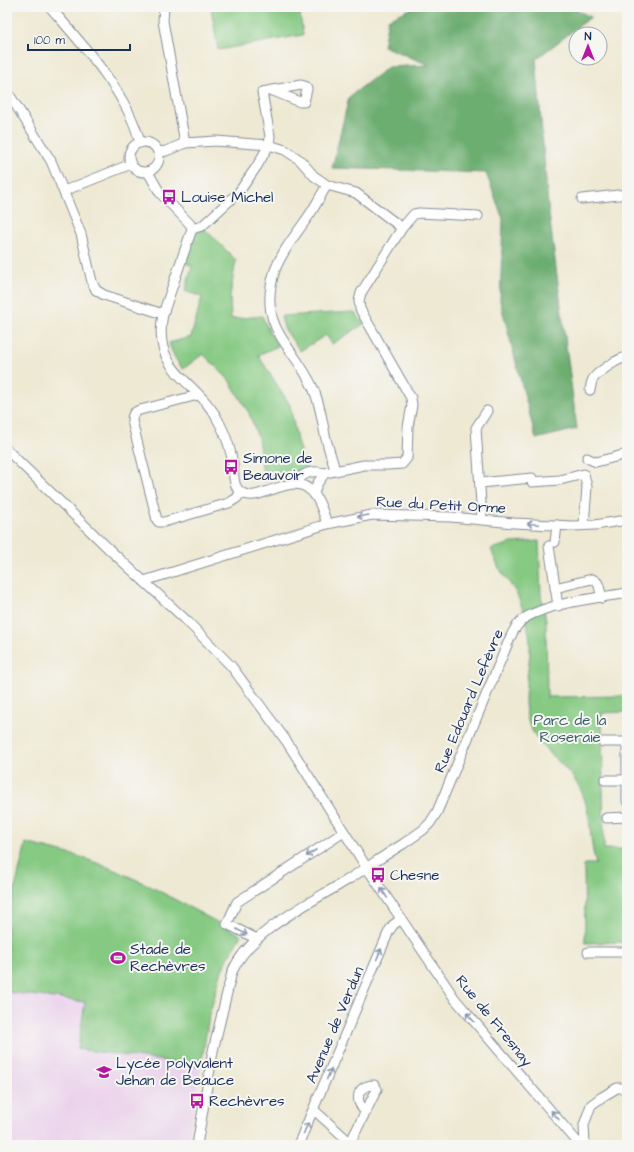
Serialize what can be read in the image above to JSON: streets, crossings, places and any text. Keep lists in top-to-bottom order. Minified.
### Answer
{"streets":{"street":["Rue du Petit Orme","Rue Edouard Lefèvre","Rue de Fresnay","Avenue de Verdun"]},"crossings":[["Rue du Petit Orme","Rue de Fresnay"],["Rue Edouard Lefèvre","Rue de Fresnay"],["Rue de Fresnay","Avenue de Verdun"]],"one_way":["Rue du Petit Orme","Rue de Fresnay","Avenue de Verdun"],"parks":["Parc de la Roseraie"],"places":{"bus stop":["Louise Michel","Simone de Beauvoir","Chesne","Rechèvres"],"sports":["Stade de Rechèvres"],"school or university":["Lycée polyvalent Jehan de Beauce"]},"scale_bar":"100 m","north":"top"}
